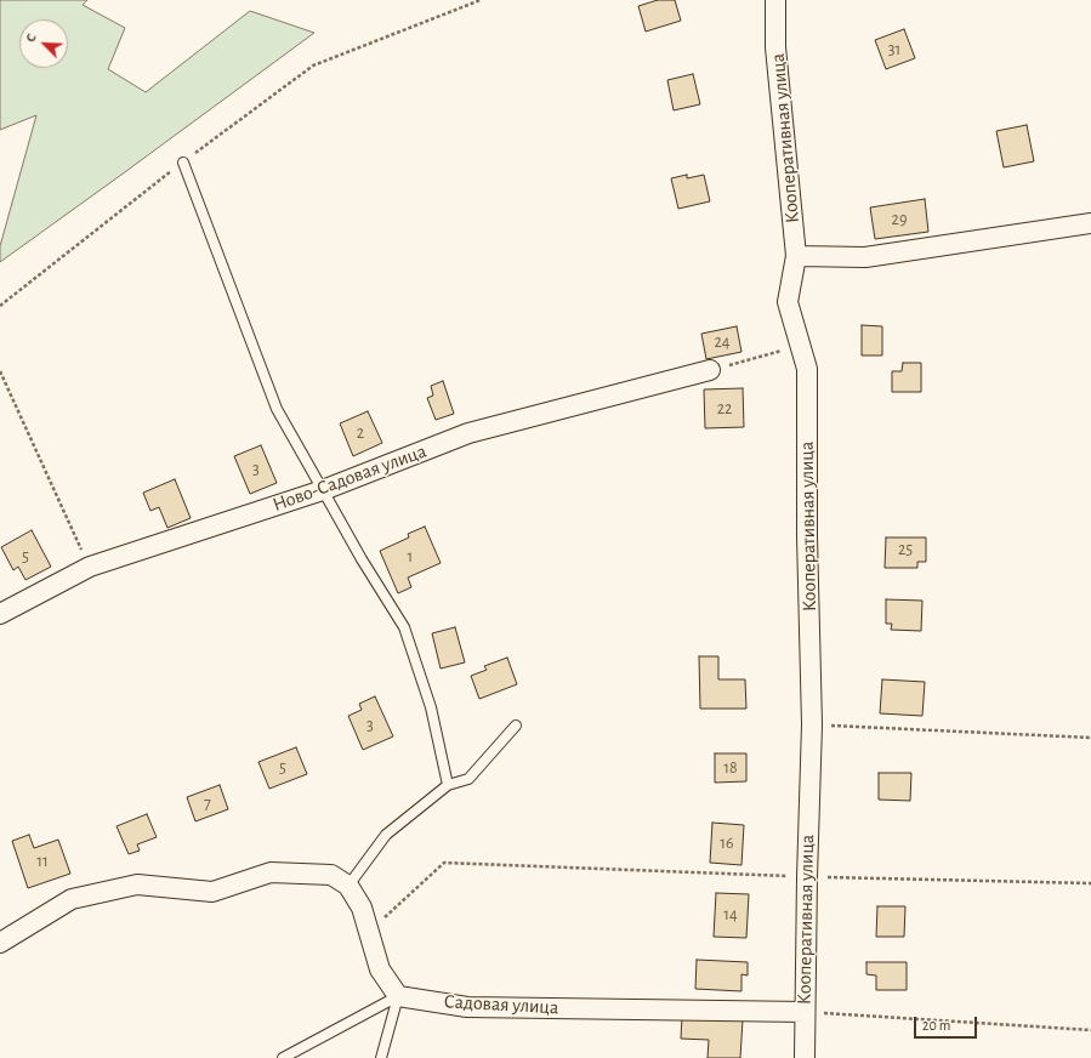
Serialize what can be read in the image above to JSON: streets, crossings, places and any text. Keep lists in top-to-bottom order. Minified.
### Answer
{"streets":{"street":["Кооперативная улица","Ново-Садовая улица","Садовая улица"]},"crossings":[["Кооперативная улица","Садовая улица"]],"house_numbers":["31","29","24","22","2","3","25","5","1","3","5","18","7","16","11","14"],"scale_bar":"20 m","north":"top left"}
